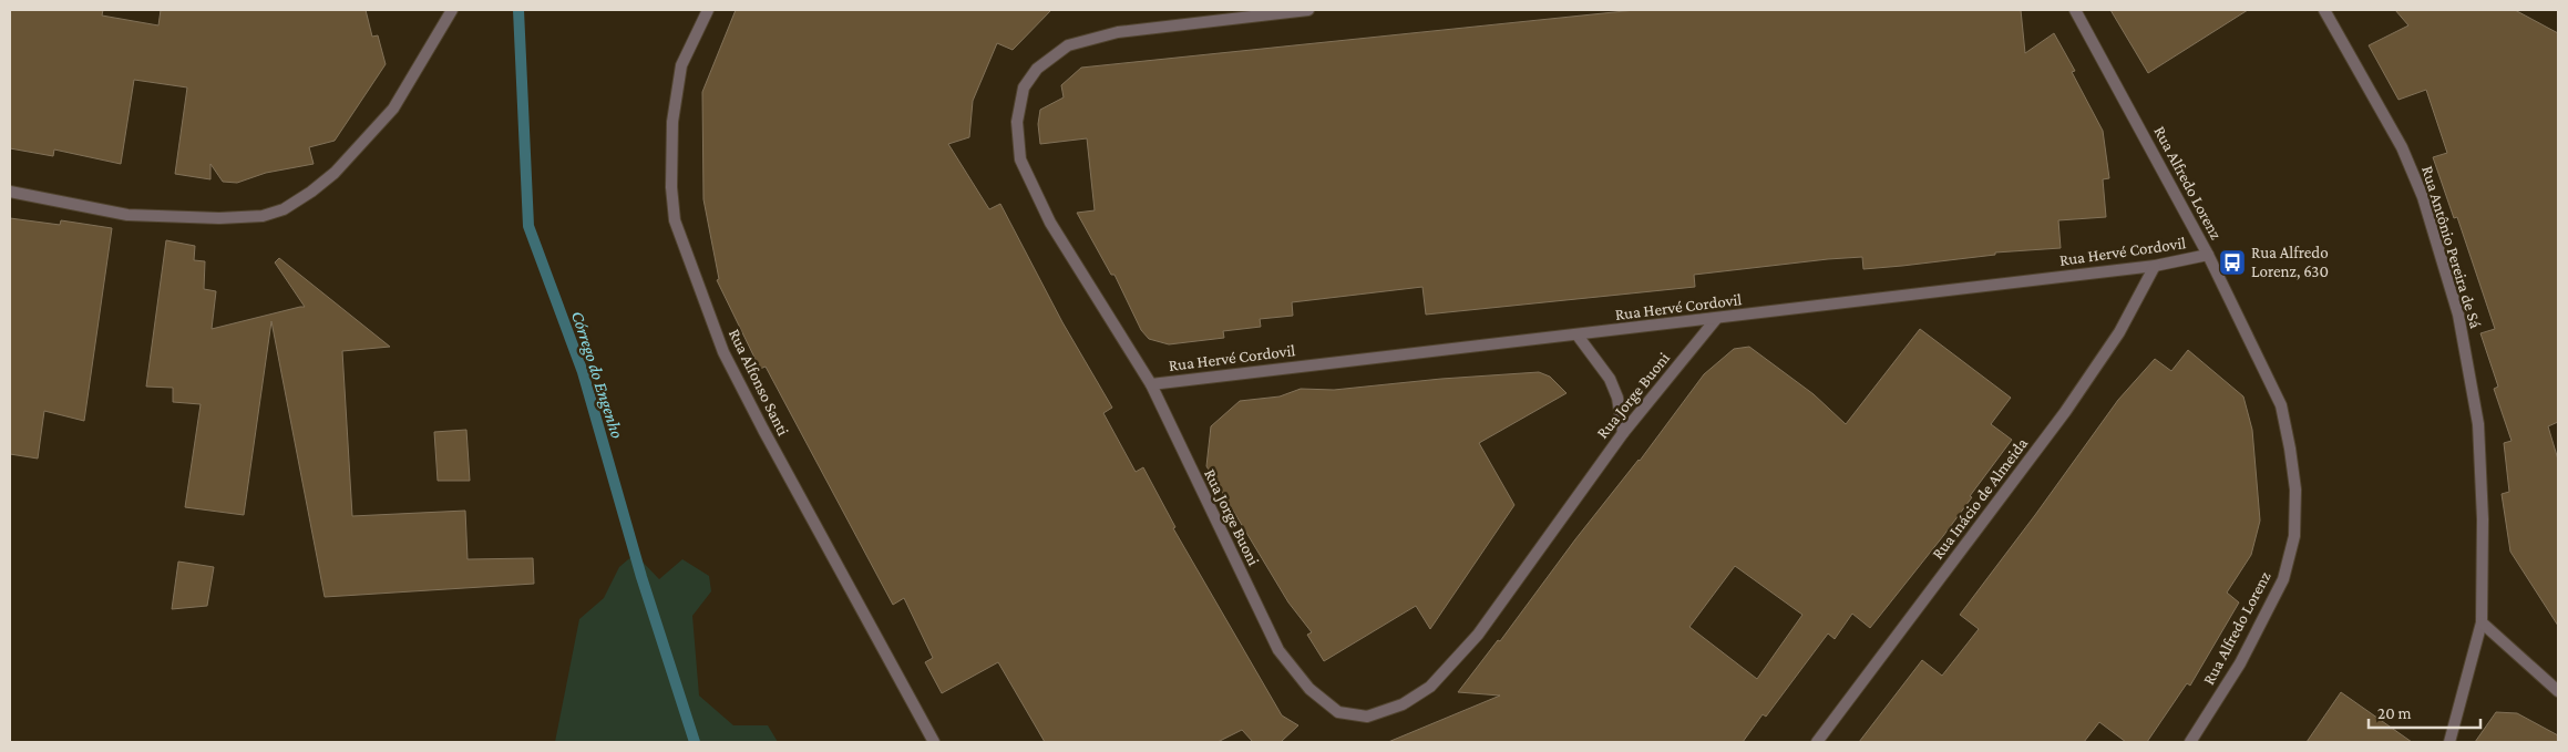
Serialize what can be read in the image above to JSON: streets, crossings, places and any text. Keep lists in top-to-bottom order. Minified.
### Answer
{"streets":{"street":["Rua Alfredo Lorenz","Rua Antônio Pereira de Sá","Rua Hervé Cordovil","Rua Alfonso Santi","Rua Jorge Buoni","Rua Inácio de Almeida"]},"crossings":[["Rua Alfredo Lorenz","Rua Hervé Cordovil"],["Rua Hervé Cordovil","Rua Jorge Buoni"],["Rua Hervé Cordovil","Rua Inácio de Almeida"]],"water":["Córrego do Engenho"],"places":{"bus stop":["Rua Alfredo Lorenz, 630"]},"scale_bar":"20 m"}
